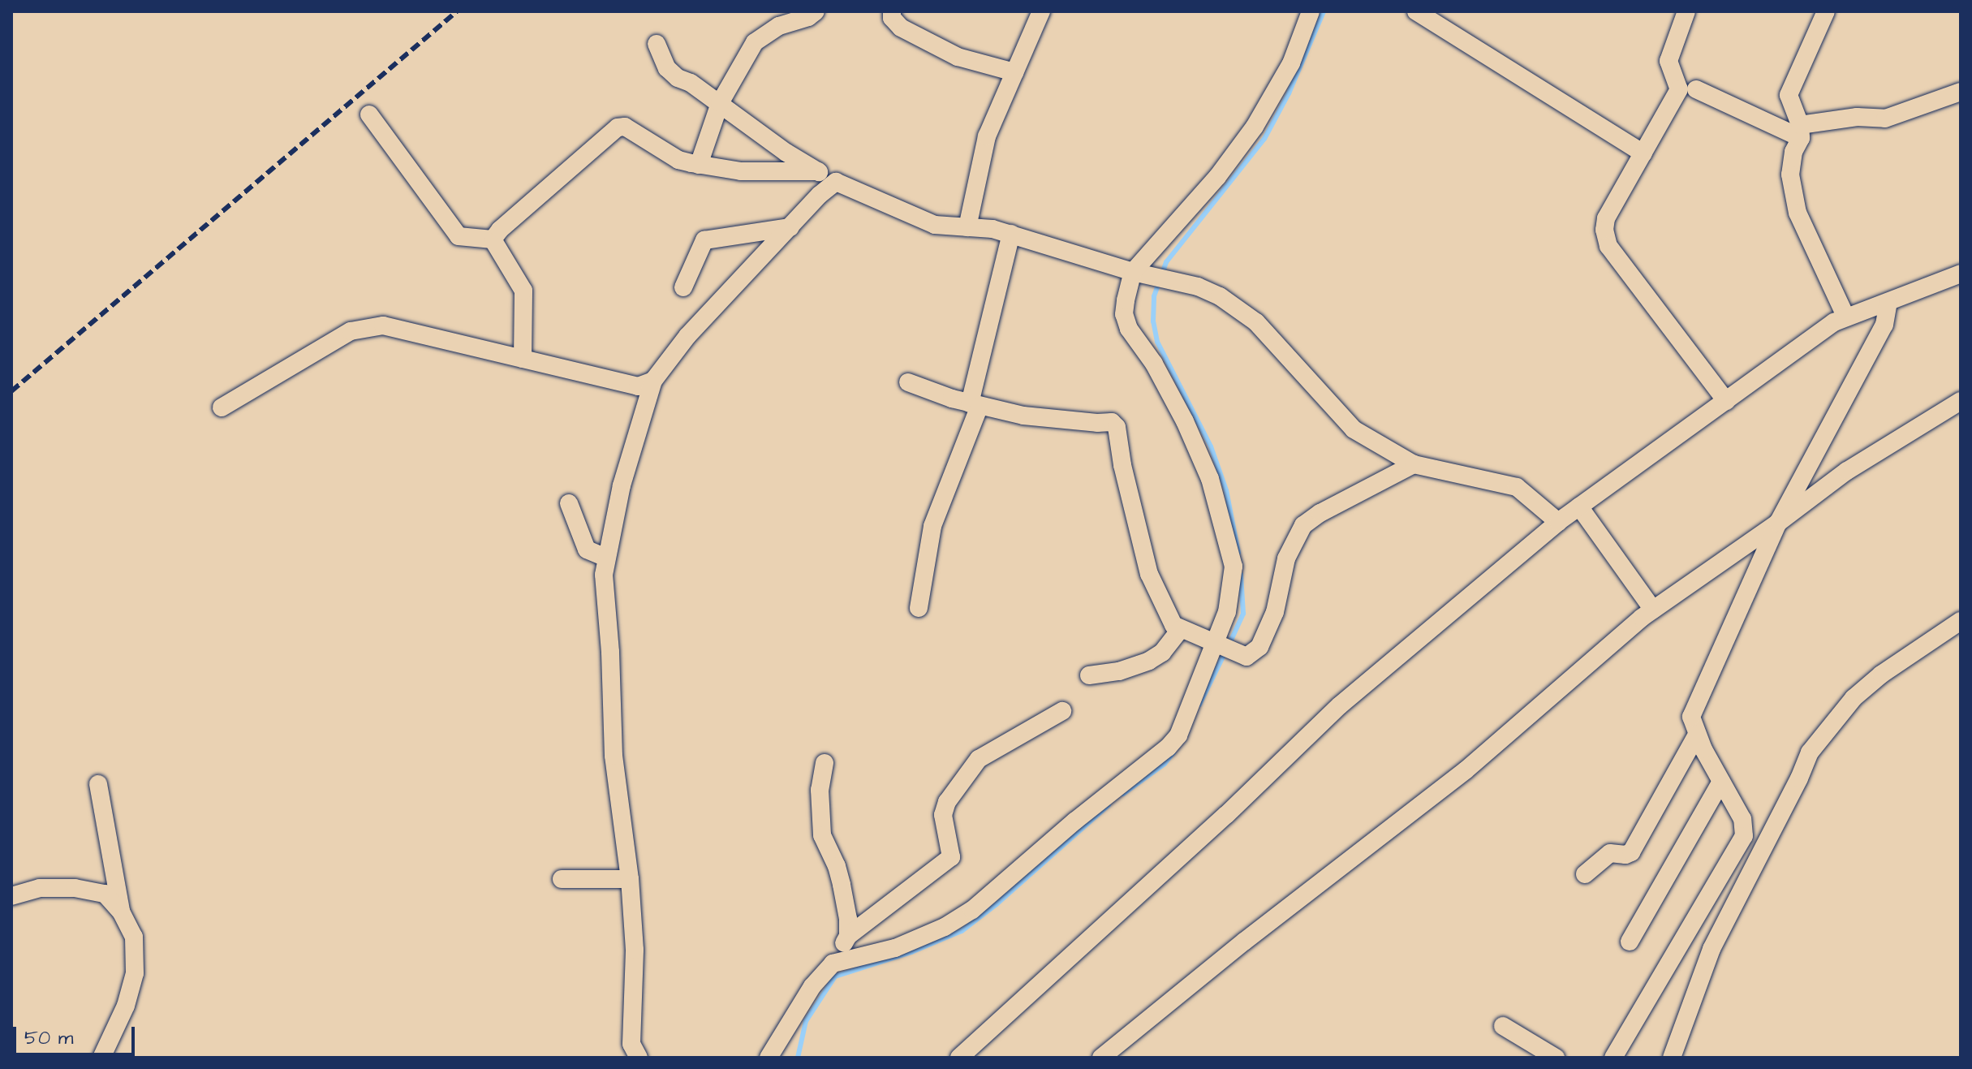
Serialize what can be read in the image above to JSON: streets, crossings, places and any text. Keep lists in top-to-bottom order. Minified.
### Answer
{"scale_bar":"50 m"}
